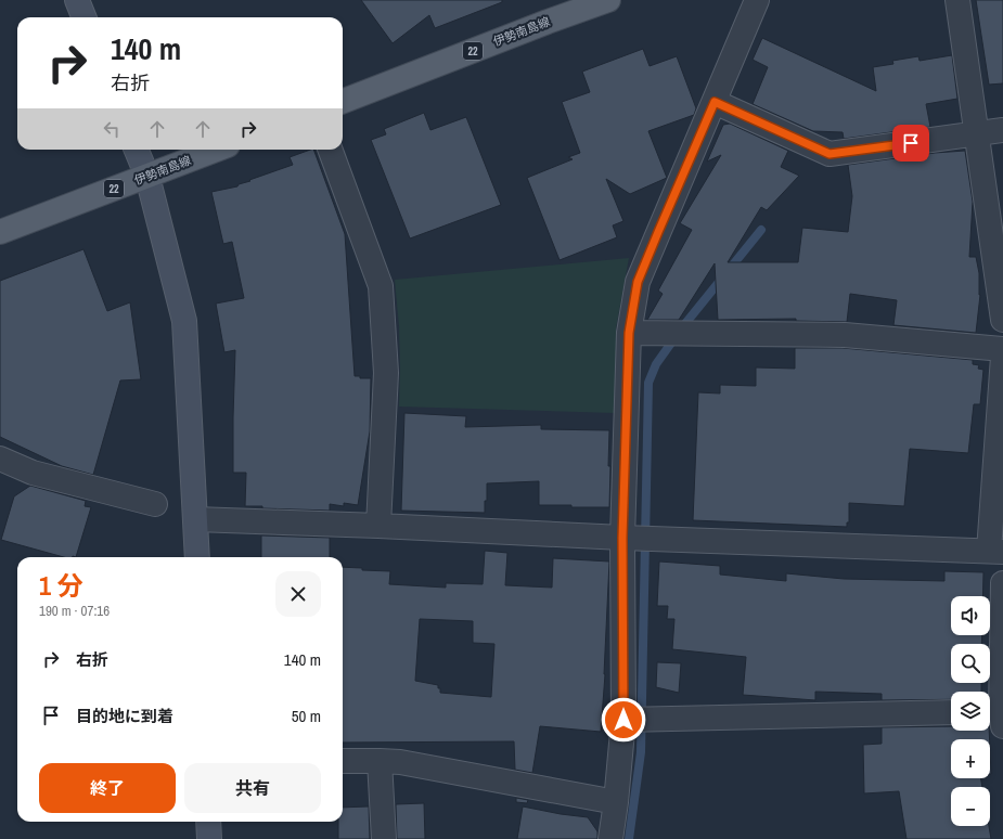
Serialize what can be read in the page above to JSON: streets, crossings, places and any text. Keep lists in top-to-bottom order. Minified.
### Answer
{"streets":{"main road":["伊勢南島線","22"]},"page":{"turn":["140 m","右折"],"heading":["1 分","190 m · 07:16"],"map_buttons":["+","−"],"list":[{"name":"右折","value":"140 m"},{"name":"目的地に到着","value":"50 m"}],"buttons":["終了","共有"]}}
